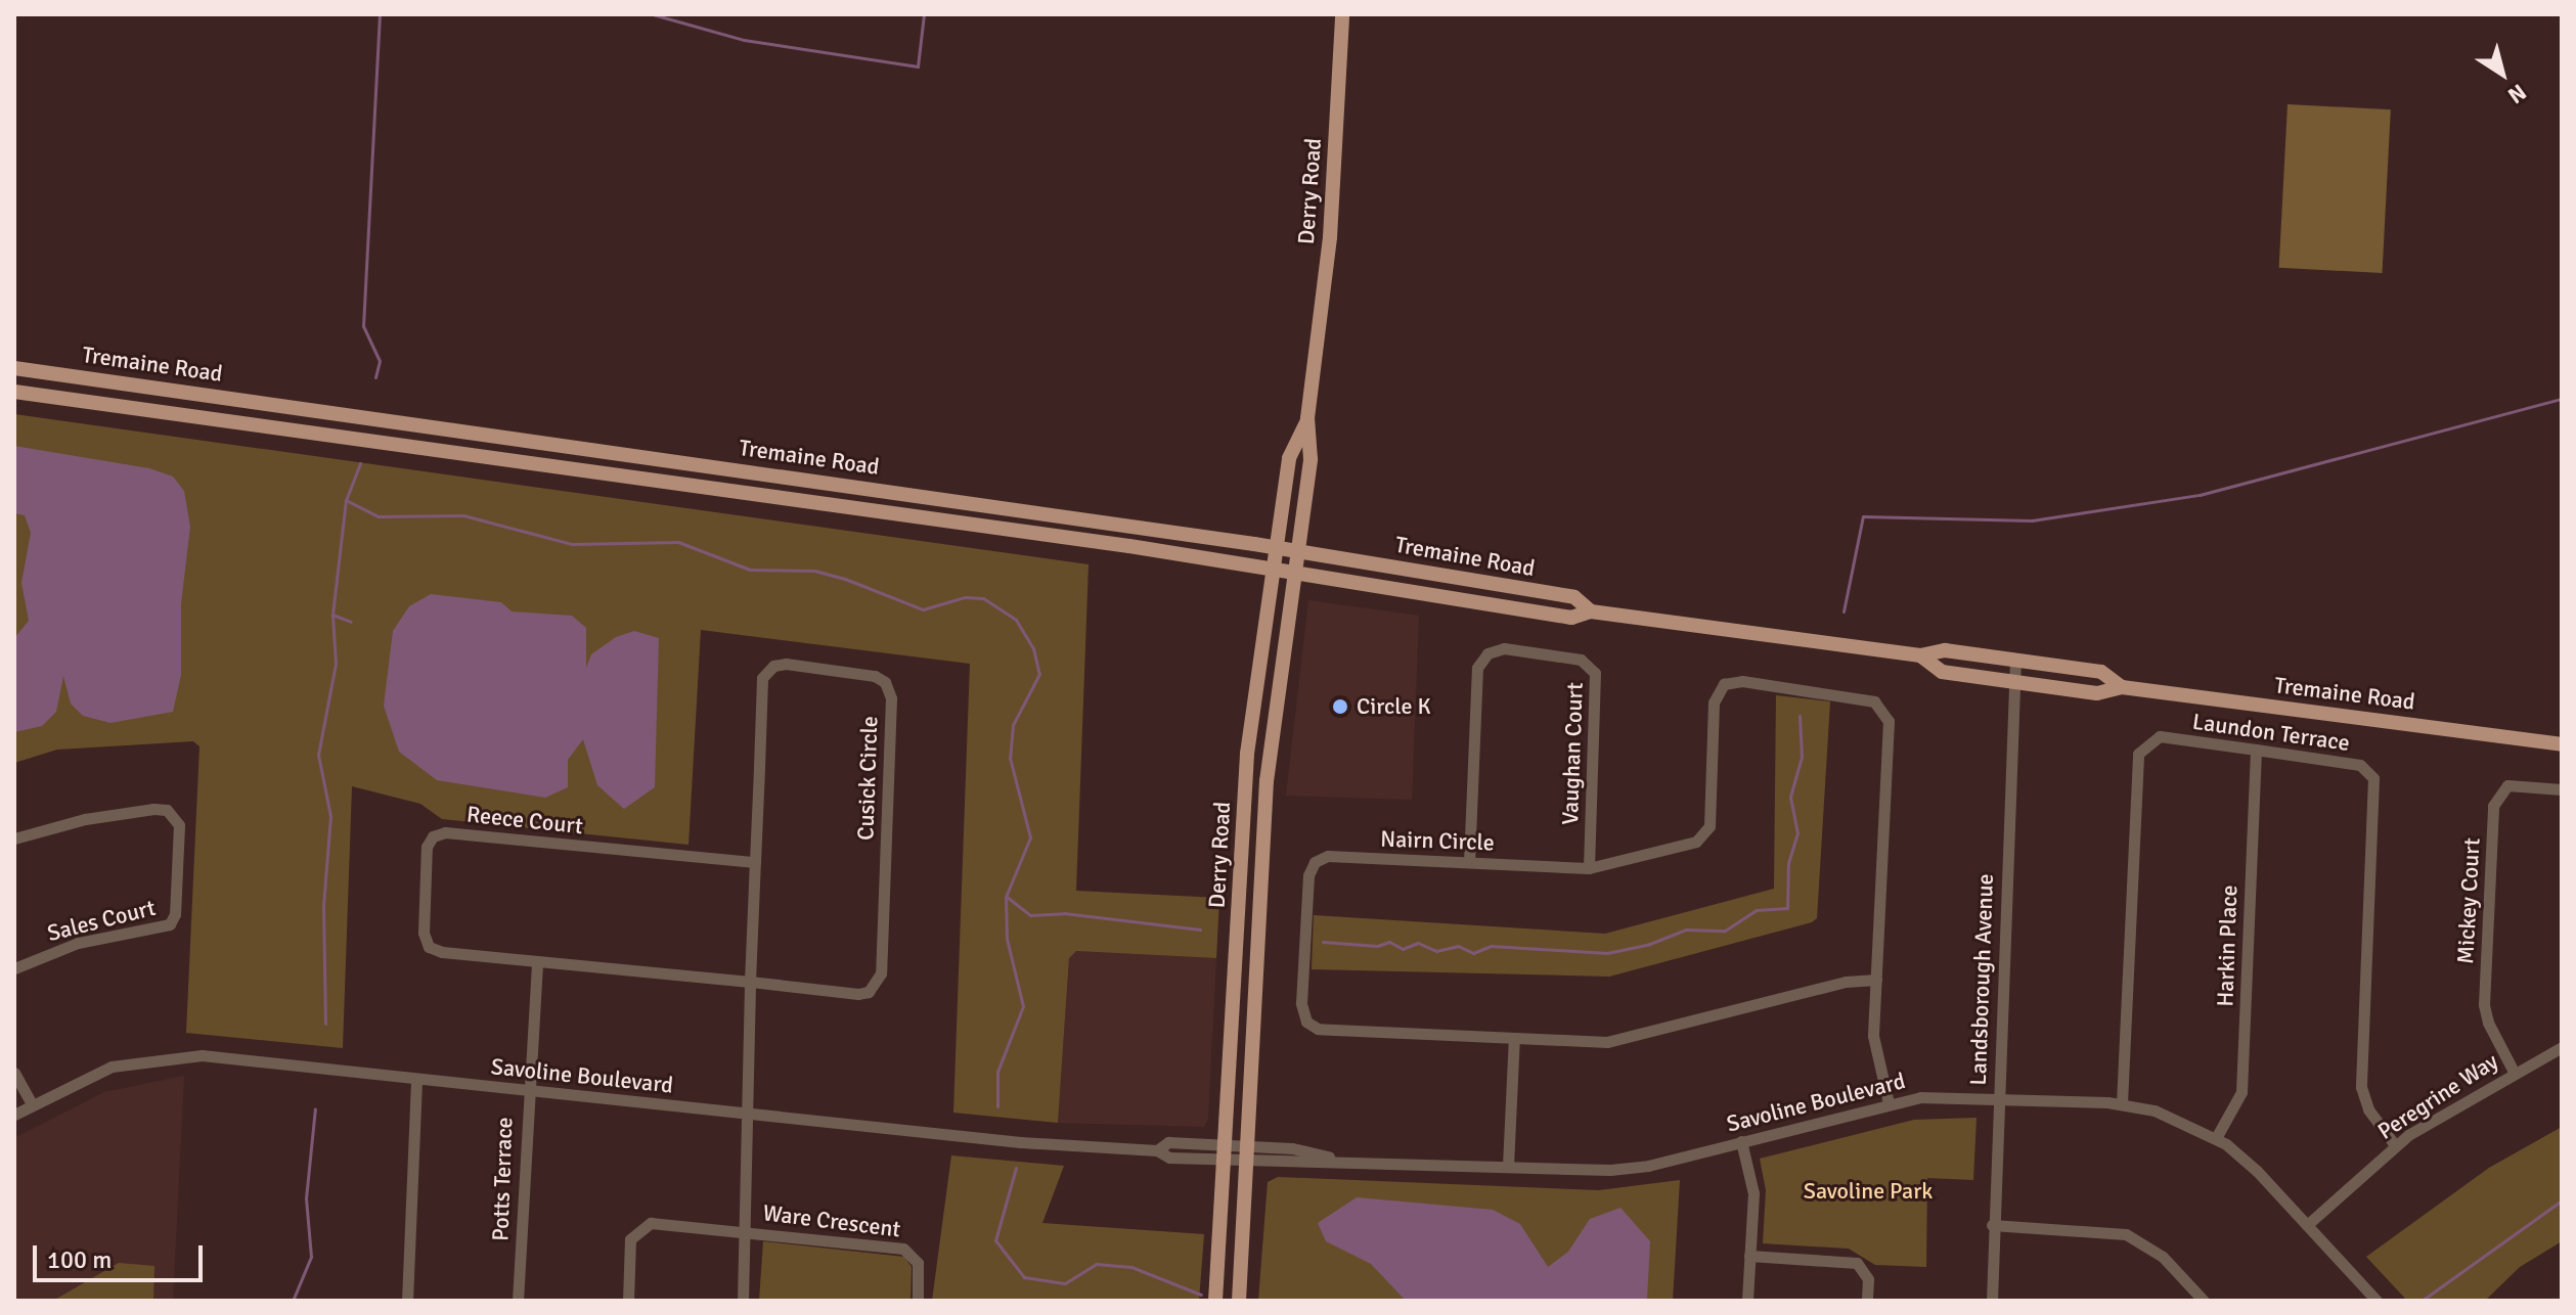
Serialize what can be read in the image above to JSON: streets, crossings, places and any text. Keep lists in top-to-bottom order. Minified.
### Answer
{"streets":{"main road":["Derry Road","Tremaine Road"],"street":["Laundon Terrace","Vaughan Court","Cusick Circle","Reece Court","Nairn Circle","Mickey Court","Sales Court","Harkin Place","Landsborough Avenue","Savoline Boulevard","Peregrine Way","Potts Terrace","Ware Crescent"]},"crossings":[["Derry Road","Tremaine Road"],["Derry Road","Savoline Boulevard"],["Tremaine Road","Landsborough Avenue"],["Laundon Terrace","Harkin Place"],["Laundon Terrace","Savoline Boulevard"],["Laundon Terrace","Peregrine Way"],["Vaughan Court","Nairn Circle"],["Cusick Circle","Reece Court"],["Cusick Circle","Savoline Boulevard"],["Cusick Circle","Ware Crescent"],["Reece Court","Potts Terrace"],["Nairn Circle","Savoline Boulevard"],["Mickey Court","Peregrine Way"],["Harkin Place","Savoline Boulevard"],["Landsborough Avenue","Savoline Boulevard"],["Savoline Boulevard","Peregrine Way"],["Savoline Boulevard","Potts Terrace"]],"parks":["Savoline Park"],"places":["Circle K"],"scale_bar":"100 m","north":"bottom right"}
